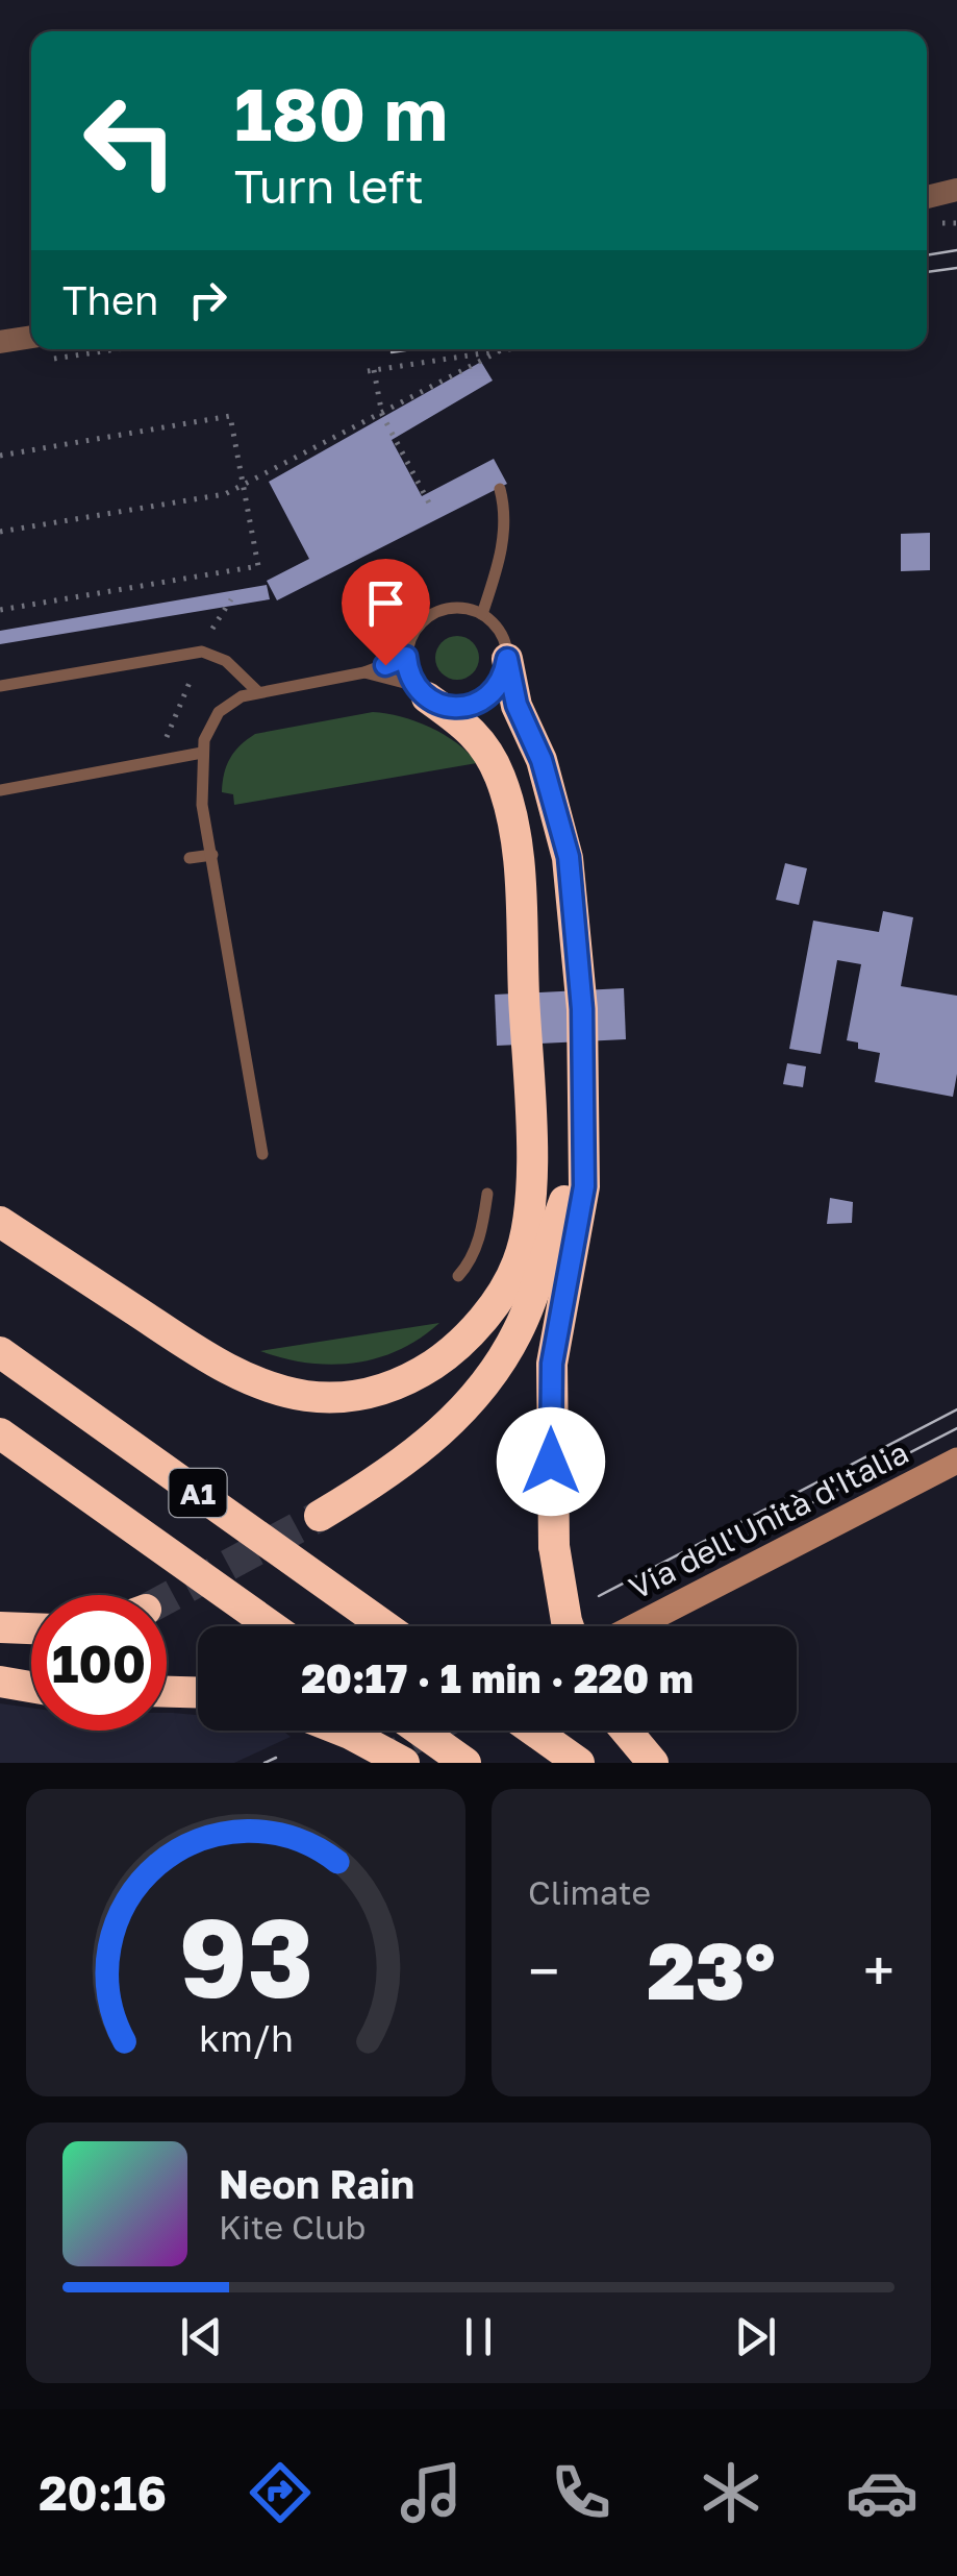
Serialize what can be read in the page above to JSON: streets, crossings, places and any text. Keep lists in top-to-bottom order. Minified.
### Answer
{"streets":{"highway":["A1"],"street":["Via dell'Unità d'Italia"]},"page":{"turn":["180 m","Turn left"],"then":"Then","limit":"100","trip":"20:17 · 1 min · 220 m","tile":"Climate","heat":["−","23°","+"],"song":["Neon Rain","Kite Club"],"tabs":"20:16","gauge":["93","km/h"]}}
